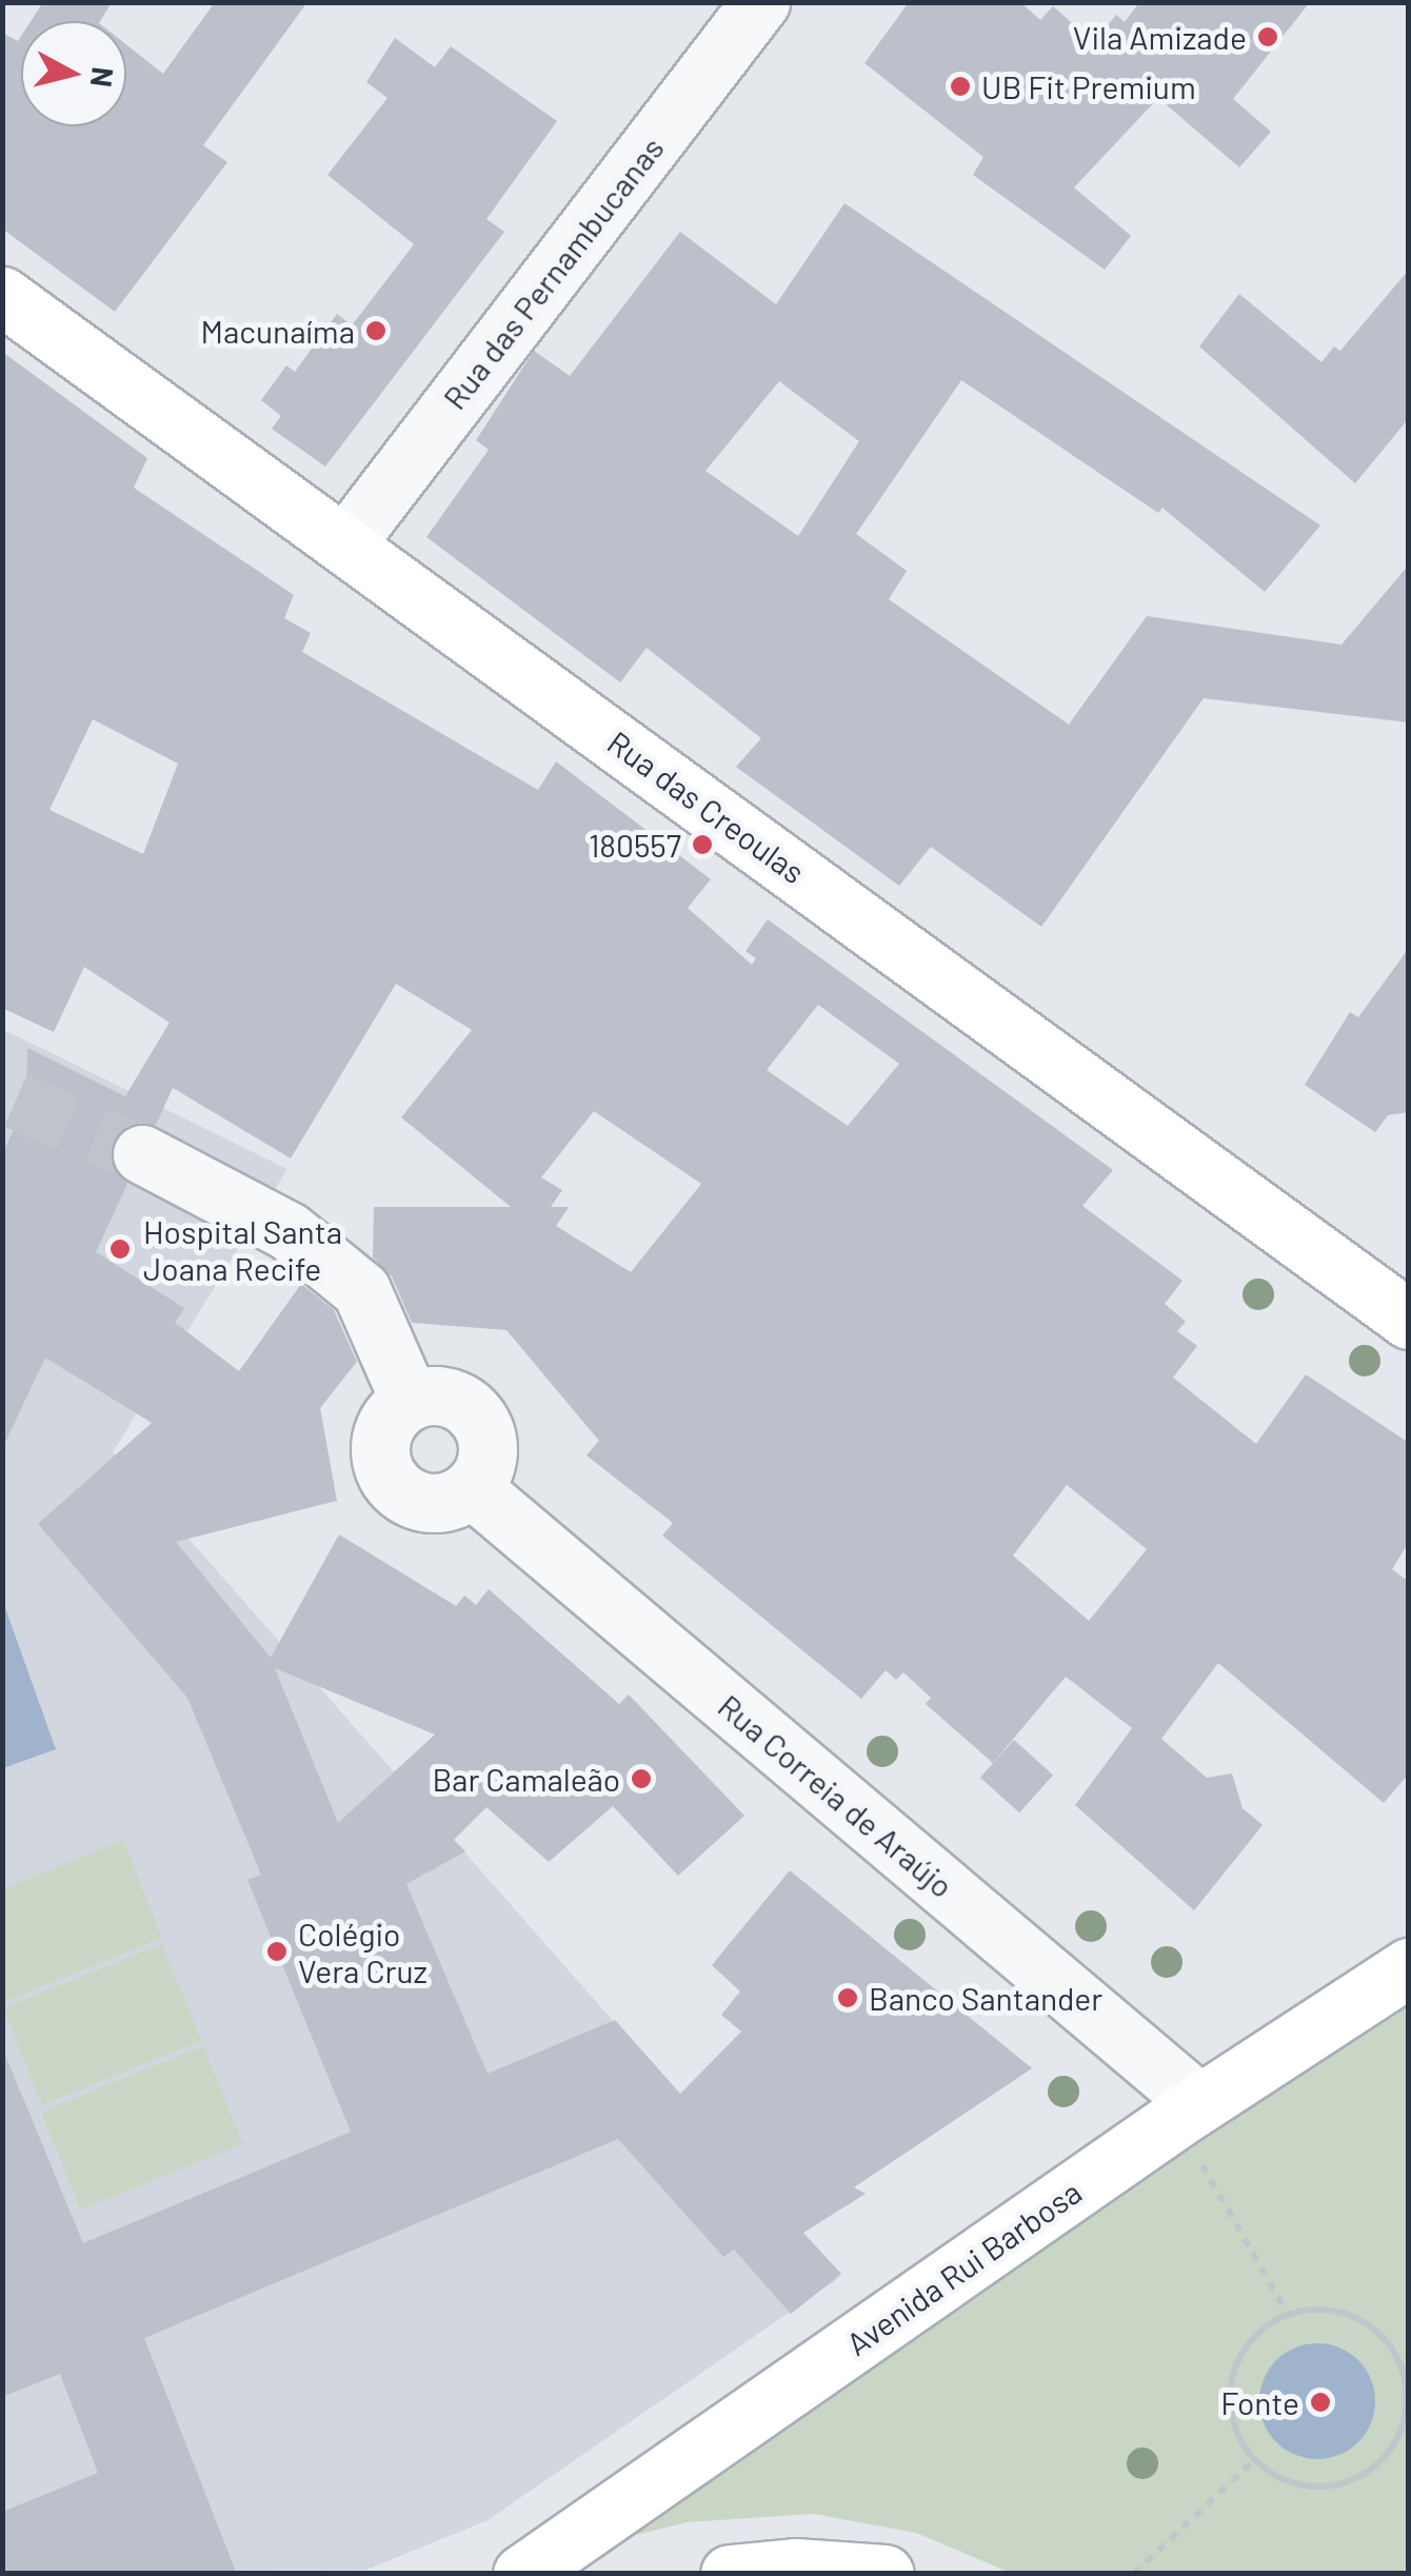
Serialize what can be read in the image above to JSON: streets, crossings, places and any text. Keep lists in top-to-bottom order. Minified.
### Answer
{"streets":{"main road":["Rua das Creoulas","Avenida Rui Barbosa"],"street":["Rua das Pernambucanas","Rua Correia de Araújo"]},"crossings":[["Rua das Pernambucanas","Rua das Creoulas"],["Rua Correia de Araújo","Avenida Rui Barbosa"]],"places":["Vila Amizade","UB Fit Premium","Macunaíma","180557","Hospital Santa Joana Recife","Bar Camaleão","Colégio Vera Cruz","Banco Santander","Fonte"],"north":"right"}
